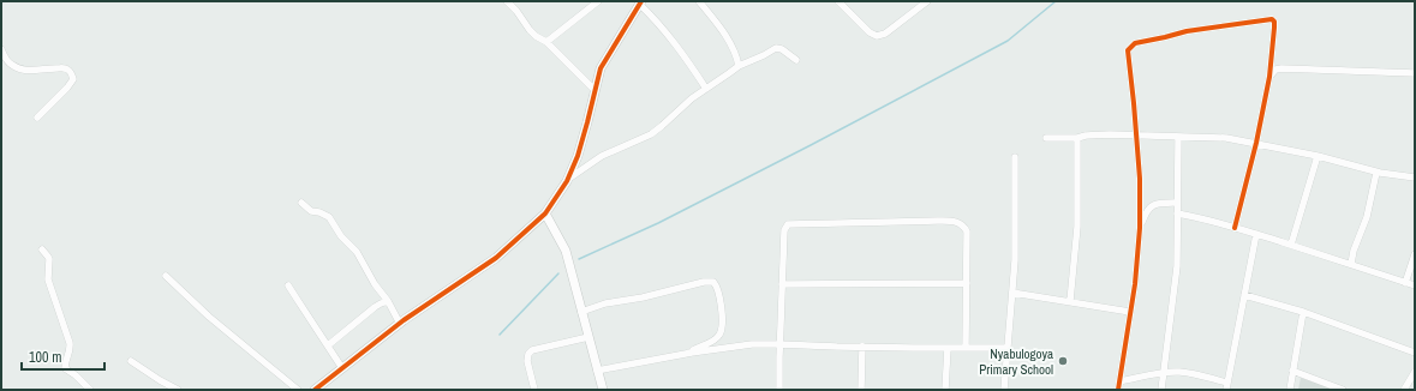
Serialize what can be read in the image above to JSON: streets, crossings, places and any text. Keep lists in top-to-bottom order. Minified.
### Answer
{"places":["Nyabulogoya Primary School"],"scale_bar":"100 m"}
